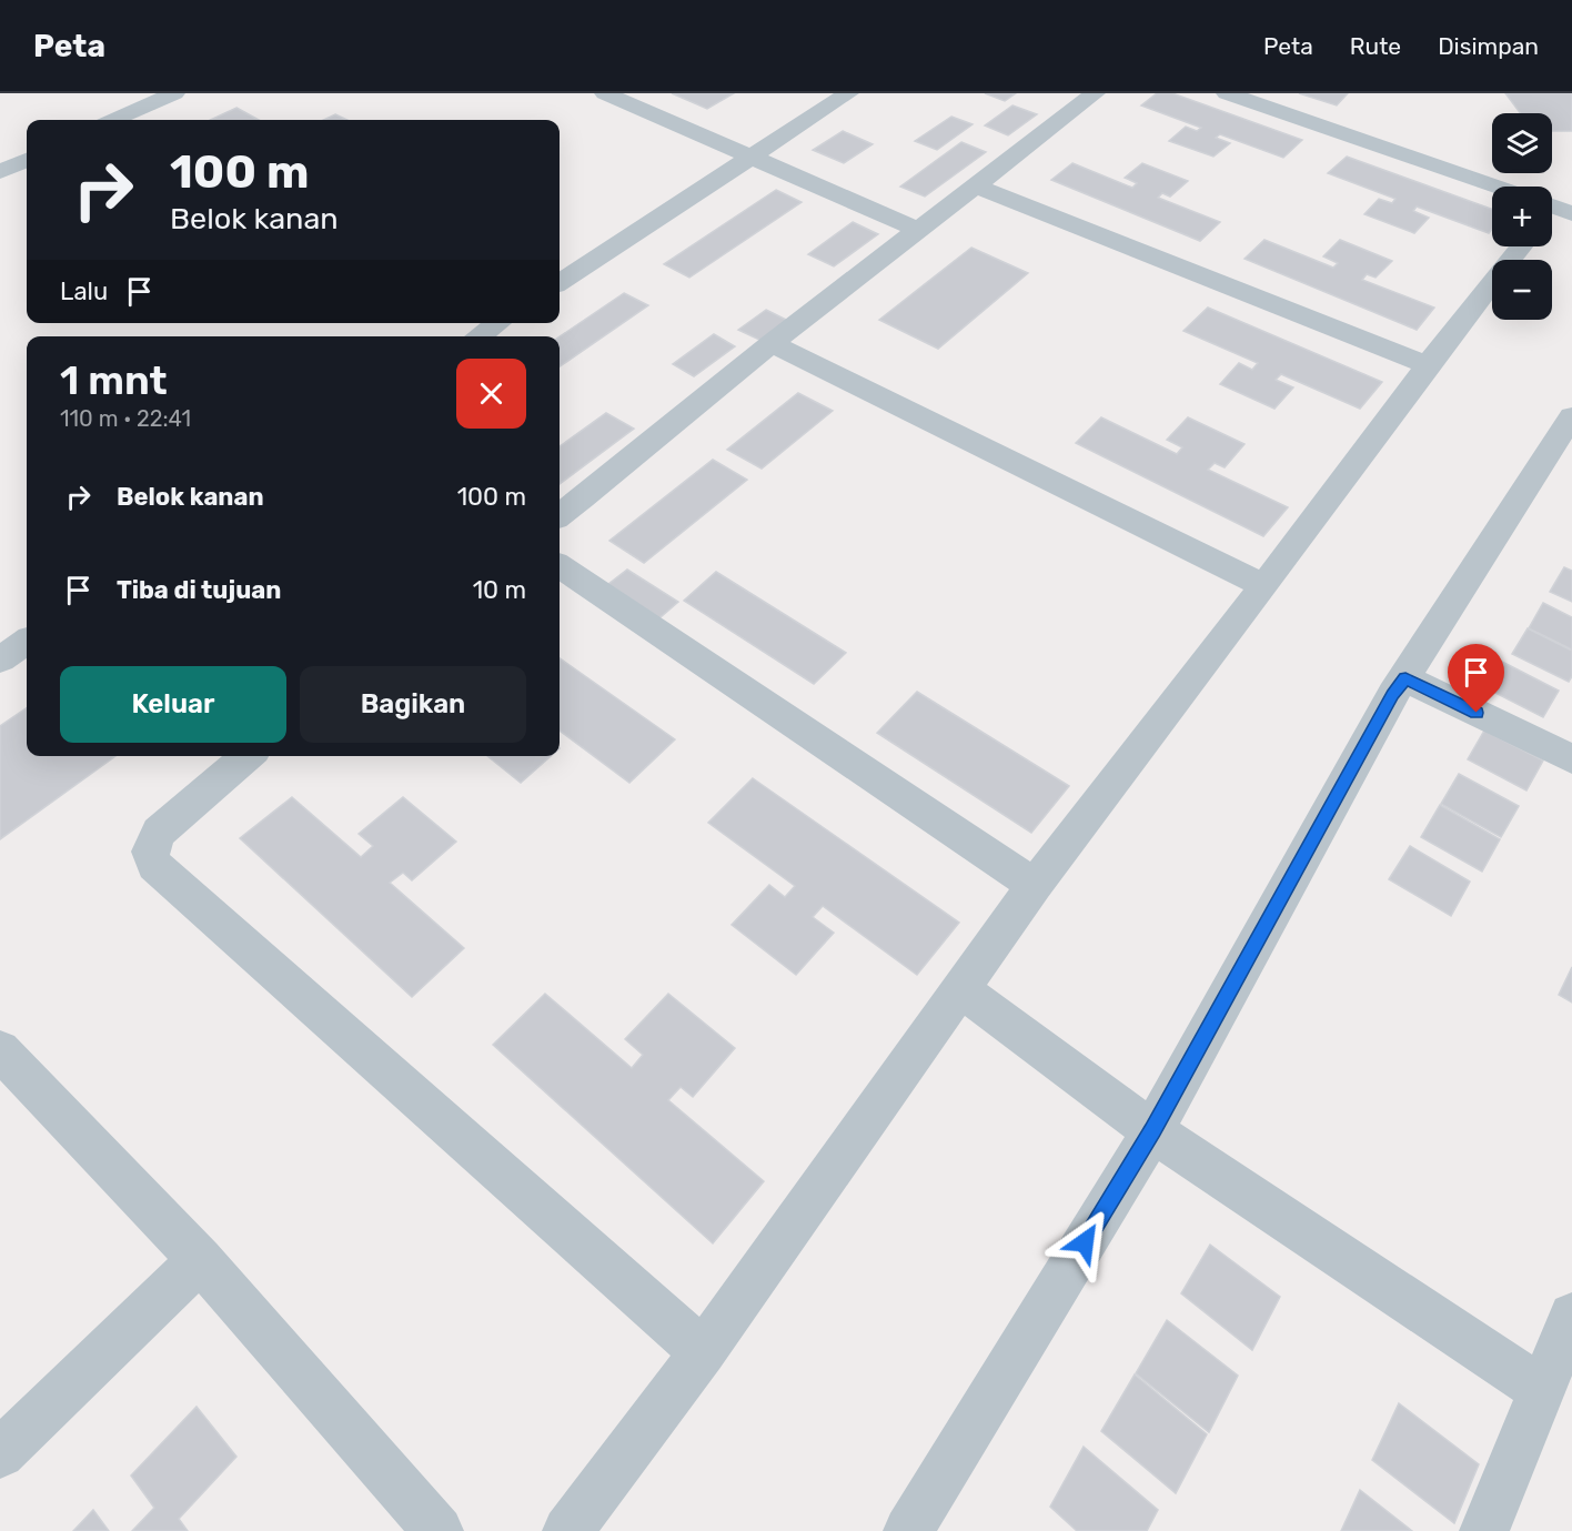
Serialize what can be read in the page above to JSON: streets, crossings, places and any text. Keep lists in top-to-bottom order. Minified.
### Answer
{"page":{"header":"Peta","nav":["Peta","Rute","Disimpan"],"map_buttons":["+","−"],"turn":["100 m","Belok kanan"],"then":"Lalu","heading":["1 mnt","110 m · 22:41"],"list":[{"name":"Belok kanan","value":"100 m"},{"name":"Tiba di tujuan","value":"10 m"}],"buttons":["Keluar","Bagikan"]}}
